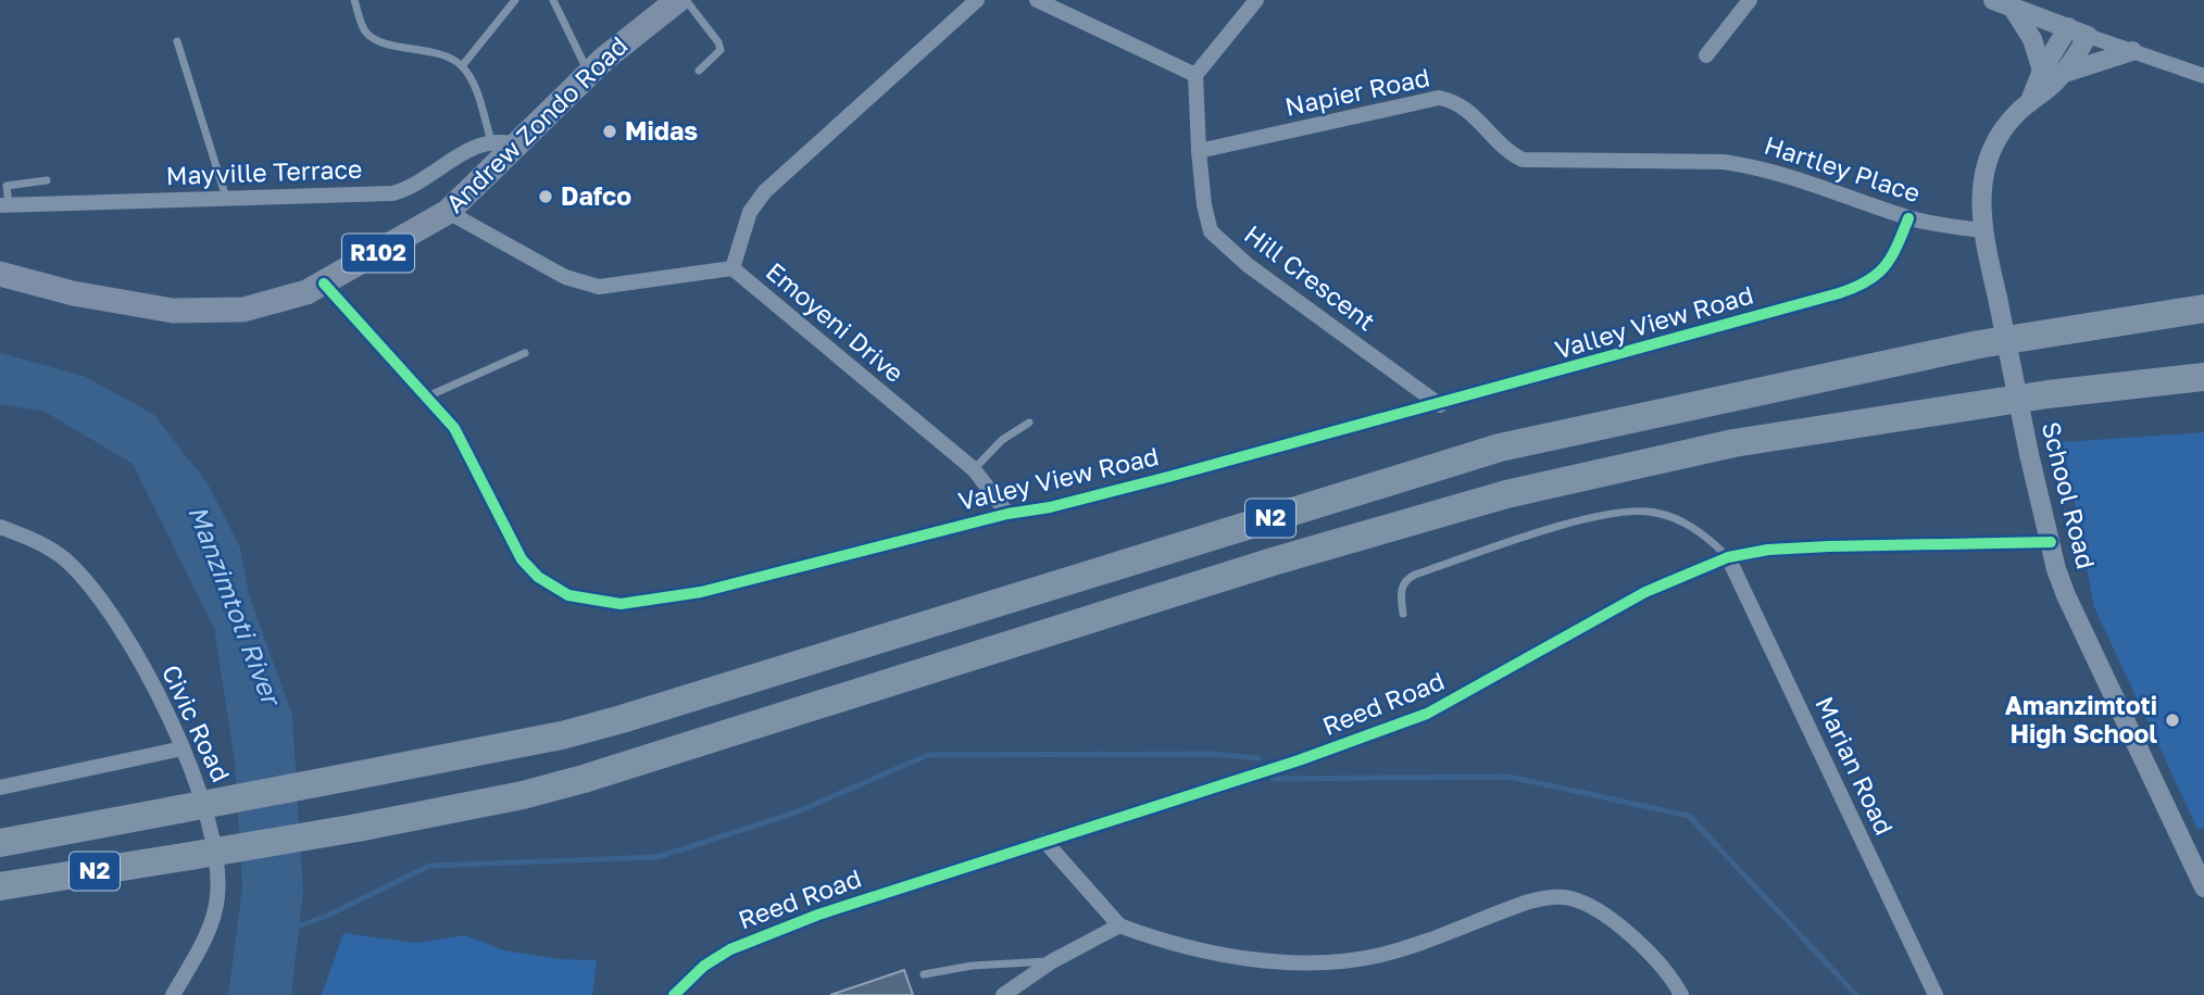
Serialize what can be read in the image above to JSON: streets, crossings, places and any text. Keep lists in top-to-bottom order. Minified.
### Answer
{"streets":{"highway":["N2"],"main road":["Andrew Zondo Road","R102"],"street":["Napier Road","Hartley Place","Mayville Terrace","Hill Crescent","Emoyeni Drive","Valley View Road","School Road","Reed Road","Civic Road","Marian Road"]},"crossings":[["Napier Road","Hartley Place"],["Napier Road","Hill Crescent"],["Andrew Zondo Road","Mayville Terrace"],["Andrew Zondo Road","Valley View Road"],["Hartley Place","Valley View Road"],["Hartley Place","School Road"],["Hill Crescent","Valley View Road"],["Emoyeni Drive","Valley View Road"],["School Road","Reed Road"],["Reed Road","Marian Road"]],"water":["Manzimtoti River"],"places":["Midas","Dafco","Amanzimtoti High School"]}
